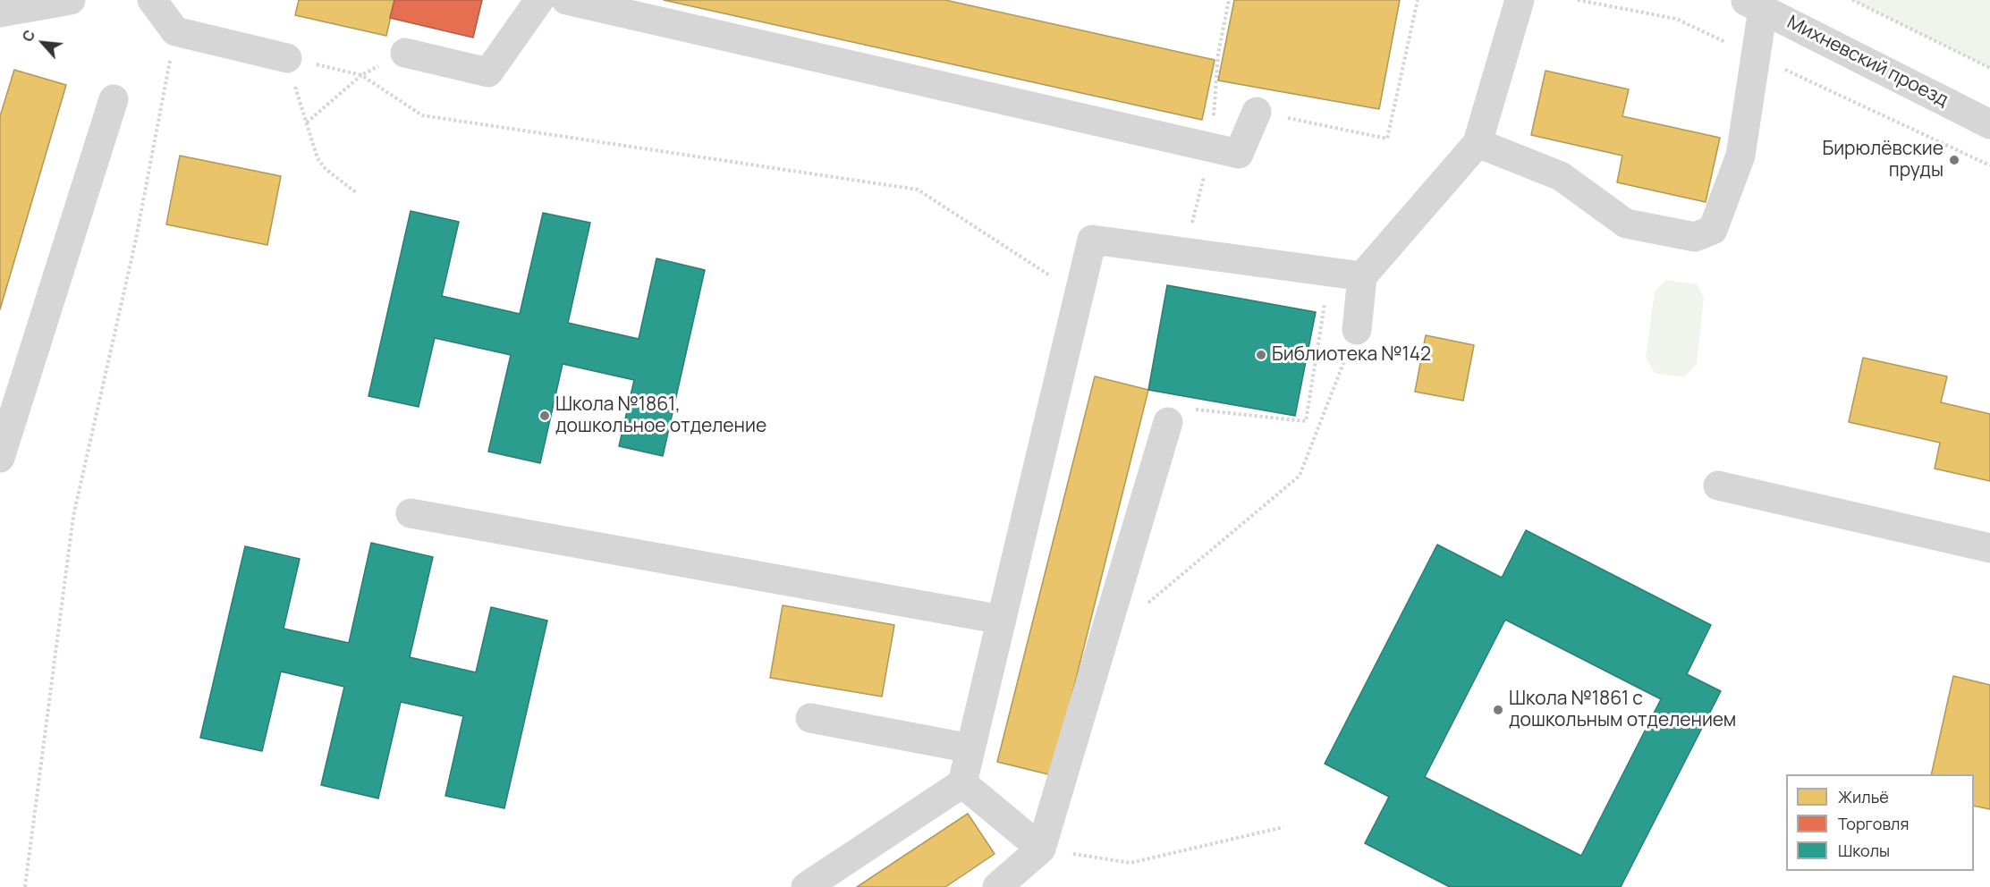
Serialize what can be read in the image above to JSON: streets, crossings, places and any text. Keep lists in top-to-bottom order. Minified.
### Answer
{"streets":{"street":["Михневский проезд"]},"places":["Бирюлёвские пруды","Библиотека №142","Школа №1861, дошкольное отделение","Школа №1861 с дошкольным отделением"],"legend":["Жильё","Торговля","Школы"],"north":"top left"}
